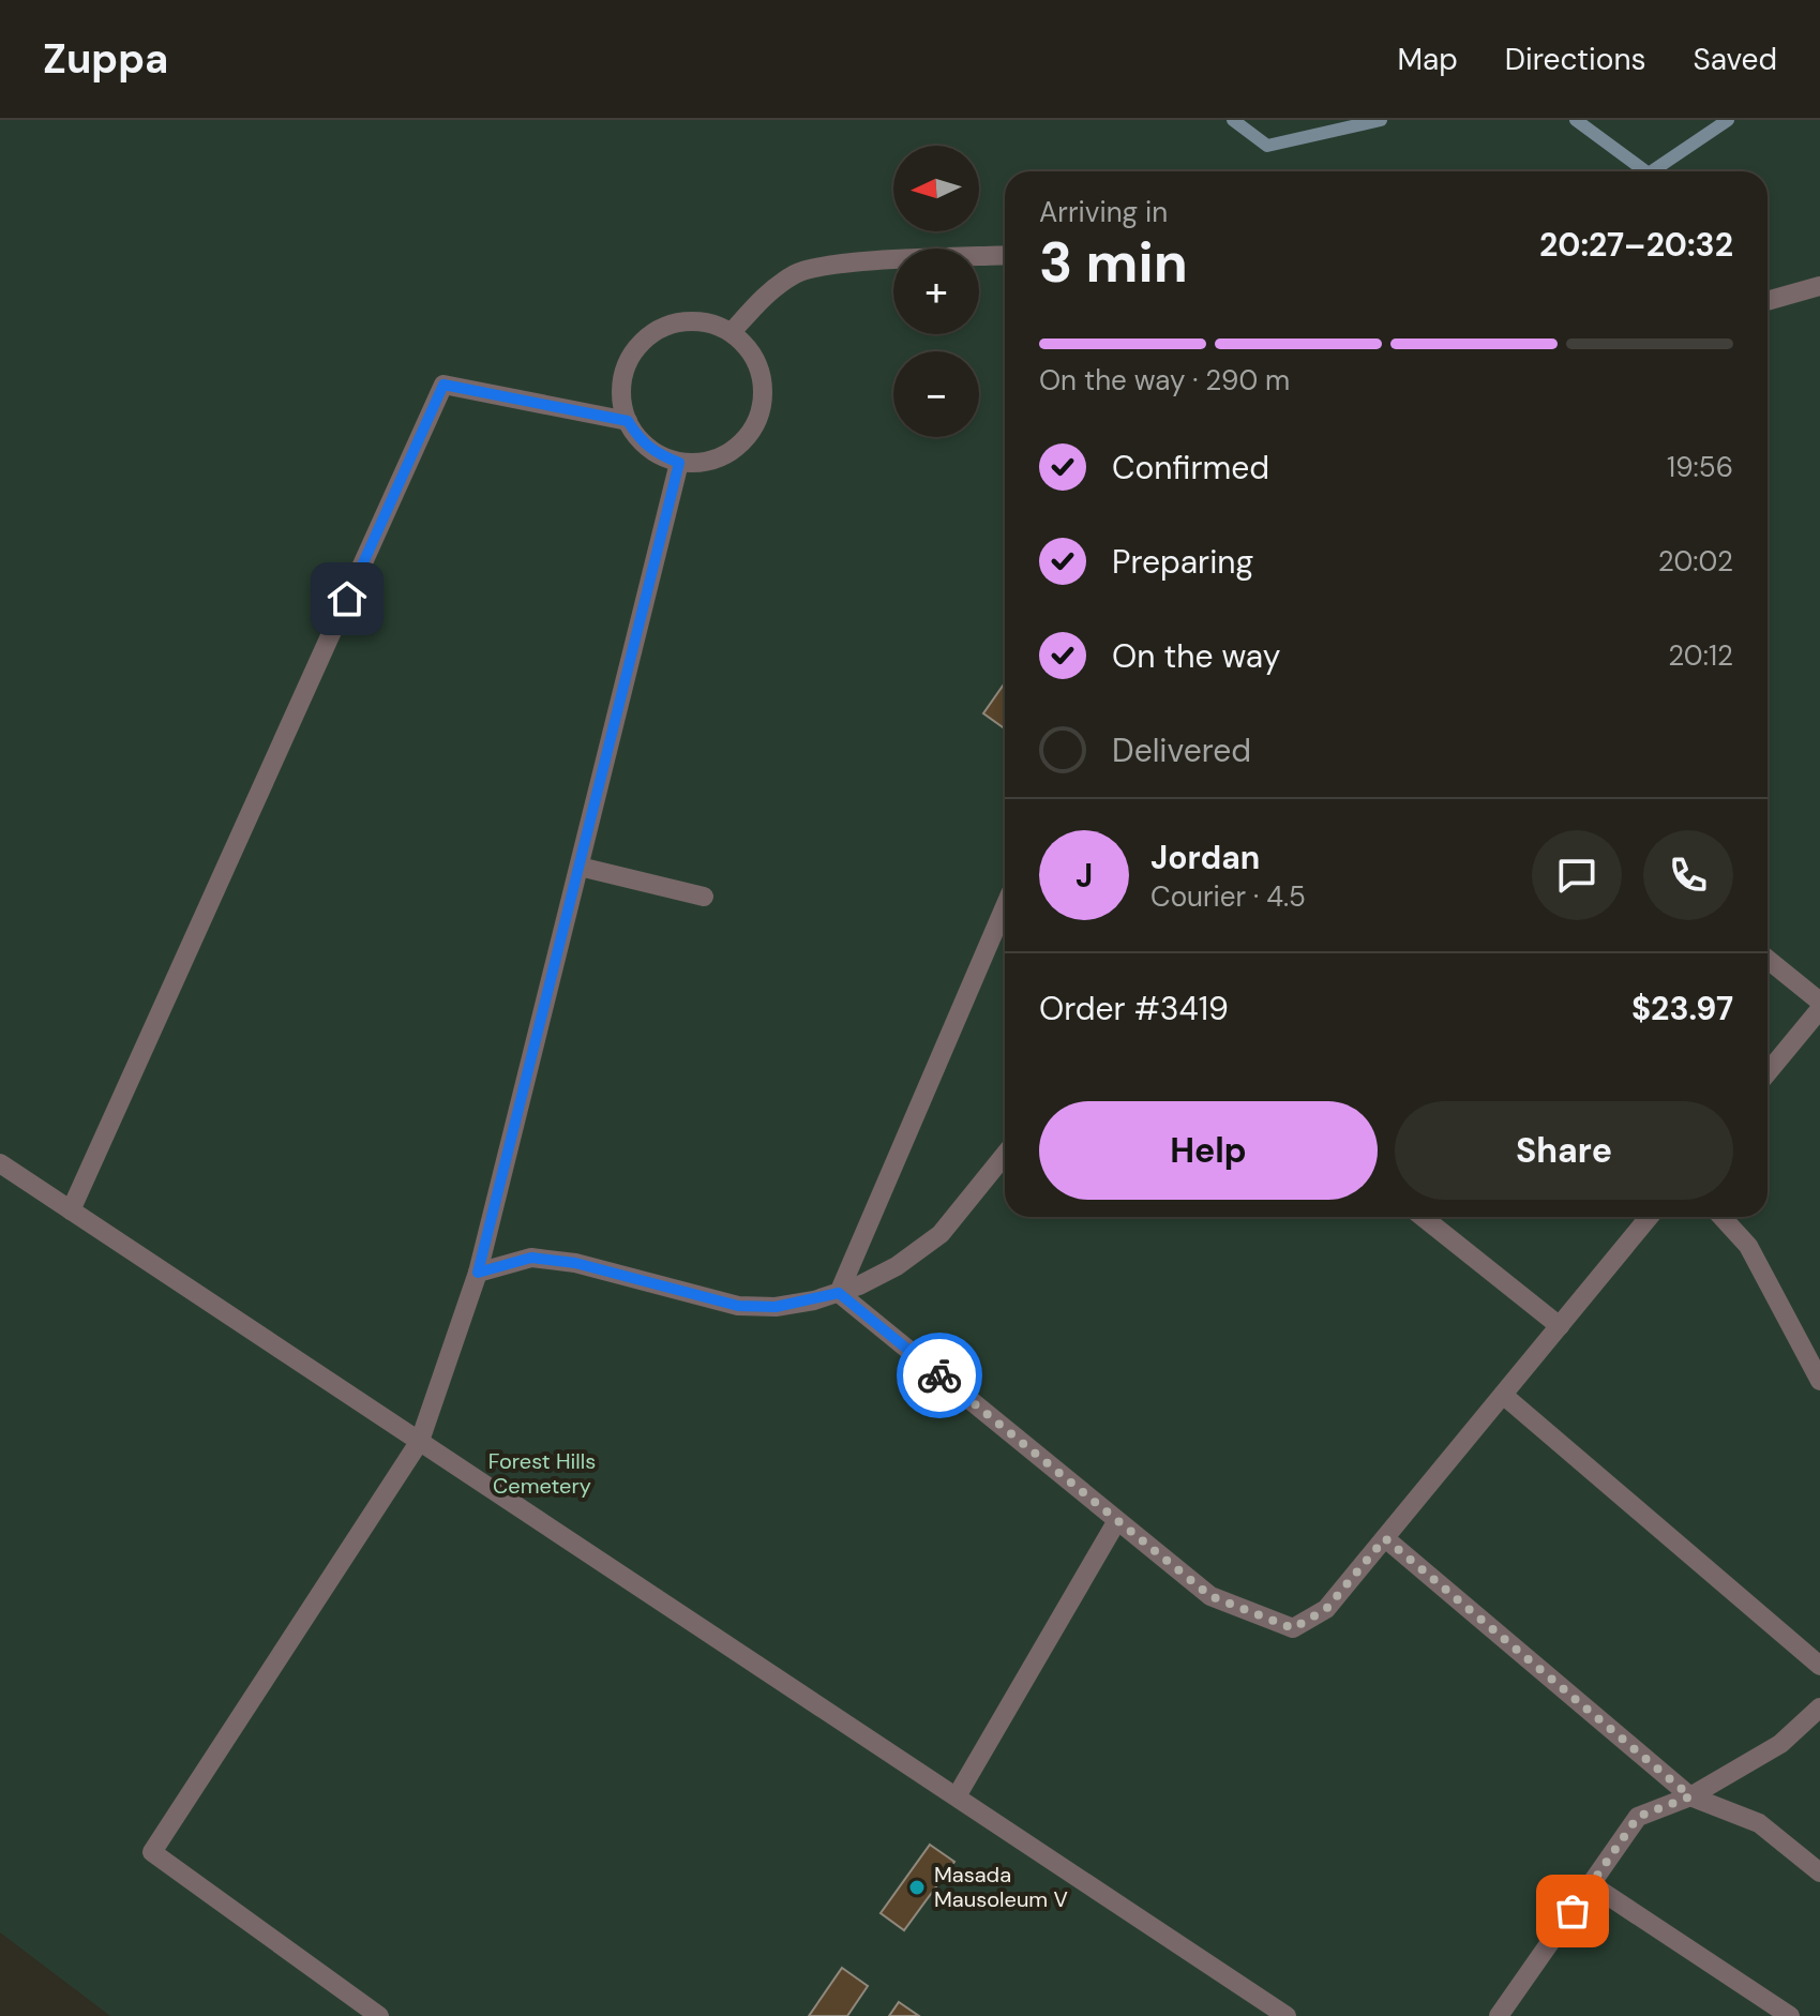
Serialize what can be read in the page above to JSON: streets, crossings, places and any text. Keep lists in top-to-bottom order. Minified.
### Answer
{"parks":["Forest Hills Cemetery"],"places":["Masada Mausoleum V"],"north":"left","page":{"header":"Zuppa","nav":["Map","Directions","Saved"],"map_buttons":["+","−"],"heading":["3 min","Arriving in","20:27–20:32"],"panel":["Jordan","Courier · 4.5","Order #3419","$23.97"],"bar":"On the way · 290 m","list":[["Confirmed","19:56"],["Preparing","20:02"],["On the way","20:12"],"Delivered"],"round":"J","buttons":["Help","Share"]}}
